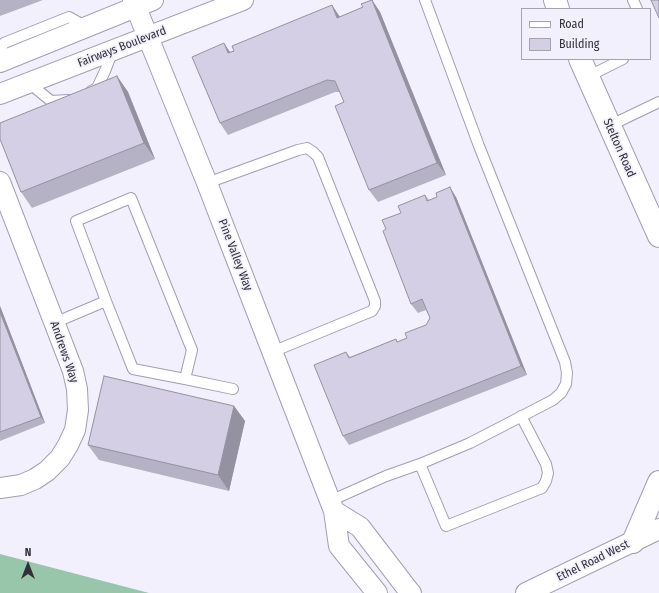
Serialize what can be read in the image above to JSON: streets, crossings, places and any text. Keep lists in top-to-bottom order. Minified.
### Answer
{"streets":{"main road":["Stelton Road"],"street":["Fairways Boulevard","Pine Valley Way","Andrews Way","Ethel Road West"]},"crossings":[["Fairways Boulevard","Pine Valley Way"]],"legend":["Road","Building"],"north":"top"}
